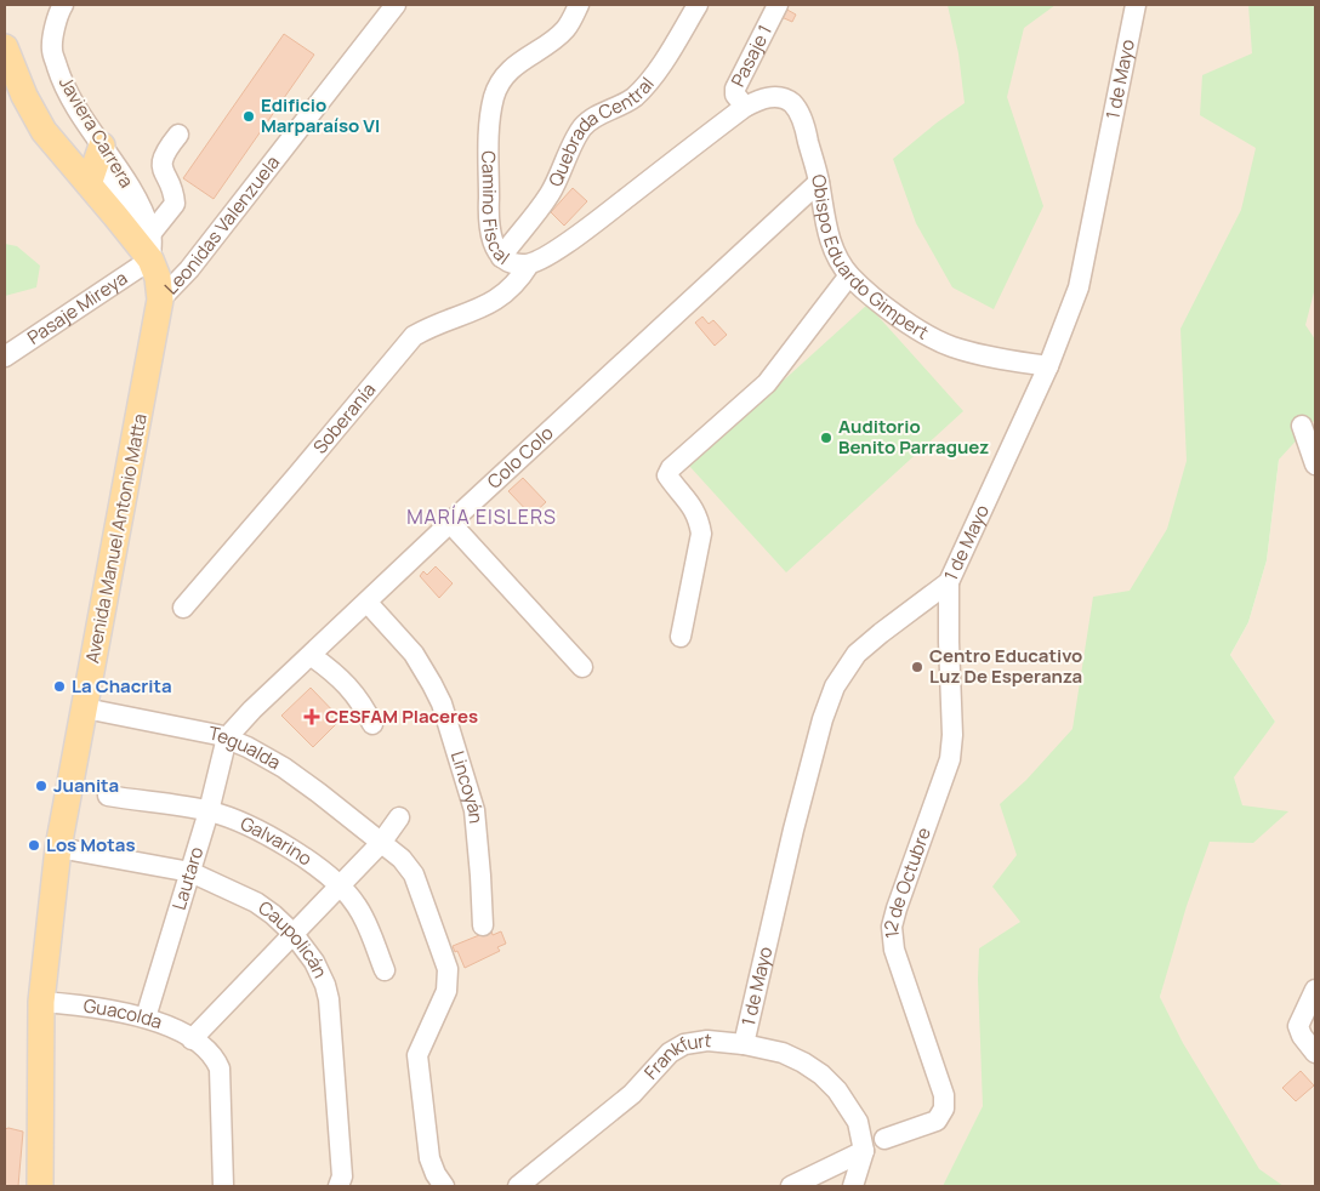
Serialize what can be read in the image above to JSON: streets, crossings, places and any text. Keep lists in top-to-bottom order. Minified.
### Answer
{"streets":{"main road":["Avenida Manuel Antonio Matta"],"street":["Pasaje 1","1 de Mayo","Javiera Carrera","Quebrada Central","Camino Fiscal","Leonidas Valenzuela","Obispo Eduardo Gimpert","Pasaje Mireya","Soberanía","Colo Colo","Tegualda","Lincoyán","Galvarino","Lautaro","12 de Octubre","Caupolicán","Guacolda","Frankfurt"]},"crossings":[["Pasaje 1","Camino Fiscal"],["Pasaje 1","Obispo Eduardo Gimpert"],["1 de Mayo","Obispo Eduardo Gimpert"],["1 de Mayo","12 de Octubre"],["1 de Mayo","Frankfurt"],["Javiera Carrera","Pasaje Mireya"],["Javiera Carrera","Avenida Manuel Antonio Matta"],["Quebrada Central","Camino Fiscal"],["Camino Fiscal","Obispo Eduardo Gimpert"],["Camino Fiscal","Soberanía"],["Leonidas Valenzuela","Avenida Manuel Antonio Matta"],["Obispo Eduardo Gimpert","Colo Colo"],["Pasaje Mireya","Avenida Manuel Antonio Matta"],["Colo Colo","Tegualda"],["Colo Colo","Lincoyán"],["Colo Colo","Lautaro"],["Avenida Manuel Antonio Matta","Tegualda"],["Avenida Manuel Antonio Matta","Caupolicán"],["Avenida Manuel Antonio Matta","Guacolda"],["Tegualda","Lautaro"],["Galvarino","Lautaro"],["Lautaro","Caupolicán"],["Lautaro","Guacolda"]],"districts":["MARÍA EISLERS"],"places":{"other":["Edificio Marparaíso VI","Auditorio Benito Parraguez","Centro Educativo Luz De Esperanza","La Chacrita","Juanita","Los Motas"],"health":["CESFAM Placeres"]}}
